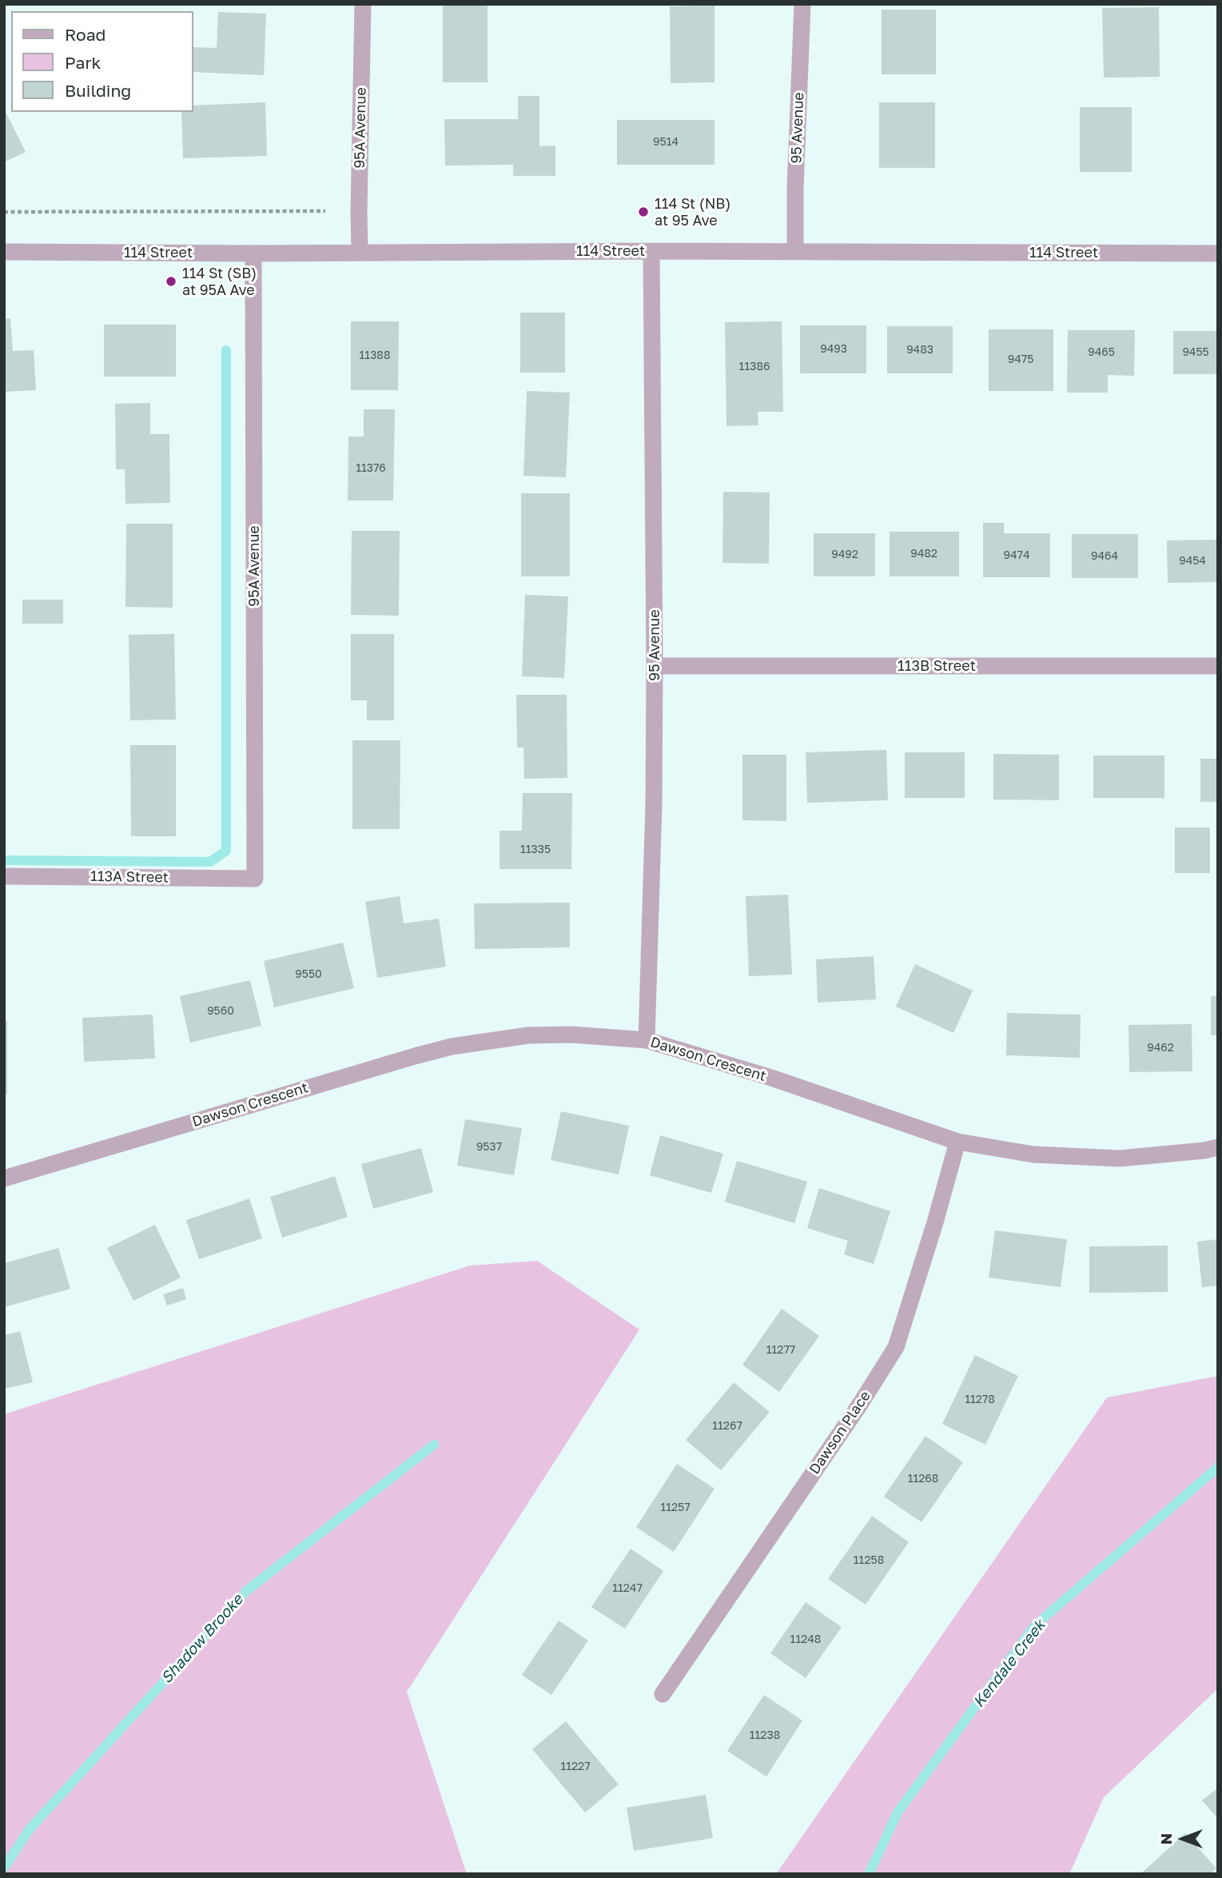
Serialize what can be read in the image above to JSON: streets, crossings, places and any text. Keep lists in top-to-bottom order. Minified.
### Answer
{"streets":{"street":["95A Avenue","95 Avenue","114 Street","113B Street","113A Street","Dawson Crescent","Dawson Place"]},"crossings":[["95A Avenue","114 Street"],["95A Avenue","113A Street"],["95 Avenue","114 Street"],["95 Avenue","113B Street"],["95 Avenue","Dawson Crescent"],["Dawson Crescent","Dawson Place"]],"water":["Shadow Brooke","Kendale Creek"],"places":["114 St (NB) at 95 Ave","114 St (SB) at 95A Ave"],"house_numbers":["9514","9493","9483","9465","9455","11388","9475","11386","11376","9482","9492","9474","9464","9454","11335","9550","9560","9462","9537","11277","11278","11267","11268","11257","11258","11247","11248","11238","11227"],"legend":["Road","Park","Building"],"north":"left"}
